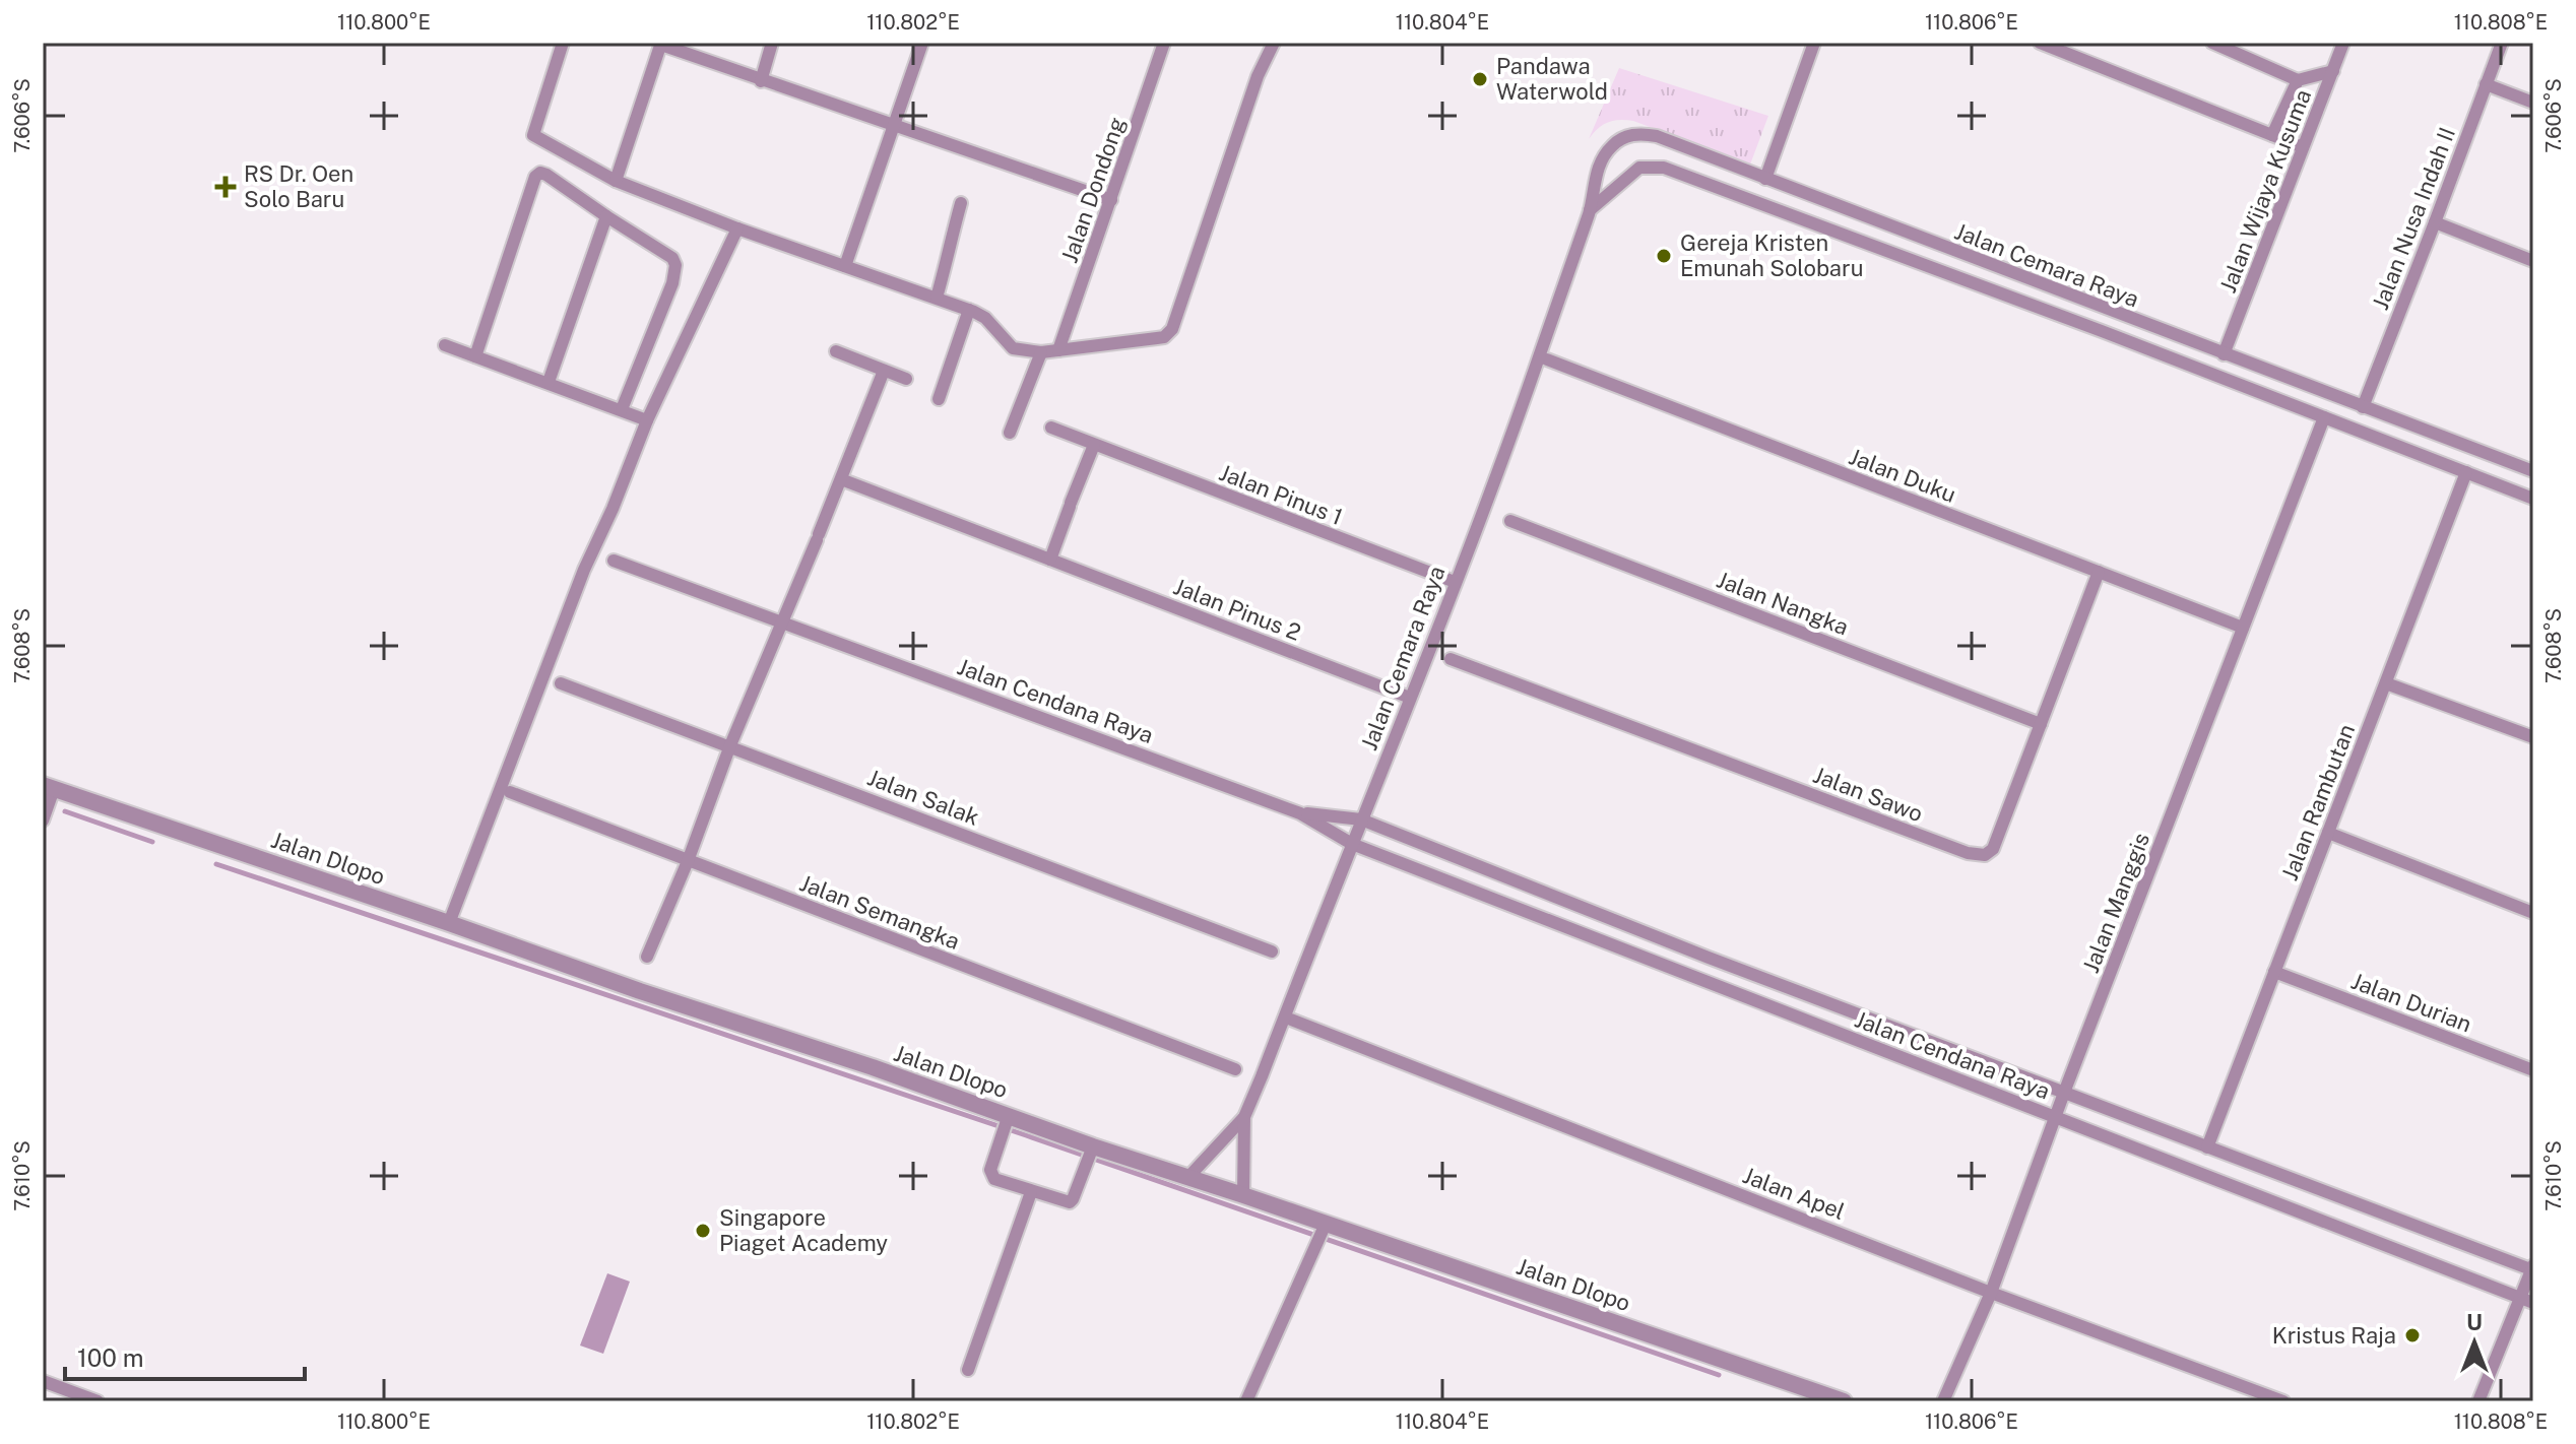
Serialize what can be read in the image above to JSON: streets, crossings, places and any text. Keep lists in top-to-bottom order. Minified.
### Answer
{"streets":{"street":["Jalan Dondong","Jalan Wijaya Kusuma","Jalan Nusa Indah II","Jalan Cemara Raya","Jalan Duku","Jalan Pinus 1","Jalan Nangka","Jalan Pinus 2","Jalan Cendana Raya","Jalan Sawo","Jalan Salak","Jalan Rambutan","Jalan Dlopo","Jalan Manggis","Jalan Semangka","Jalan Durian","Jalan Apel"]},"crossings":[["Jalan Wijaya Kusuma","Jalan Cemara Raya"],["Jalan Nusa Indah II","Jalan Cemara Raya"],["Jalan Cemara Raya","Jalan Pinus 1"],["Jalan Cemara Raya","Jalan Pinus 2"],["Jalan Cemara Raya","Jalan Cendana Raya"],["Jalan Cemara Raya","Jalan Rambutan"],["Jalan Cemara Raya","Jalan Manggis"],["Jalan Duku","Jalan Sawo"],["Jalan Duku","Jalan Manggis"],["Jalan Nangka","Jalan Sawo"],["Jalan Cendana Raya","Jalan Rambutan"],["Jalan Cendana Raya","Jalan Manggis"],["Jalan Rambutan","Jalan Durian"],["Jalan Manggis","Jalan Apel"]],"places":{"other":["Pandawa Waterwold","Gereja Kristen Emunah Solobaru","Singapore Piaget Academy","Kristus Raja"],"health":["RS Dr. Oen Solo Baru"]},"scale_bar":"100 m","north":"top","coordinates":["110.800°E","110.802°E","110.804°E","110.806°E","110.808°E","7.606°S","7.608°S","7.610°S"]}
